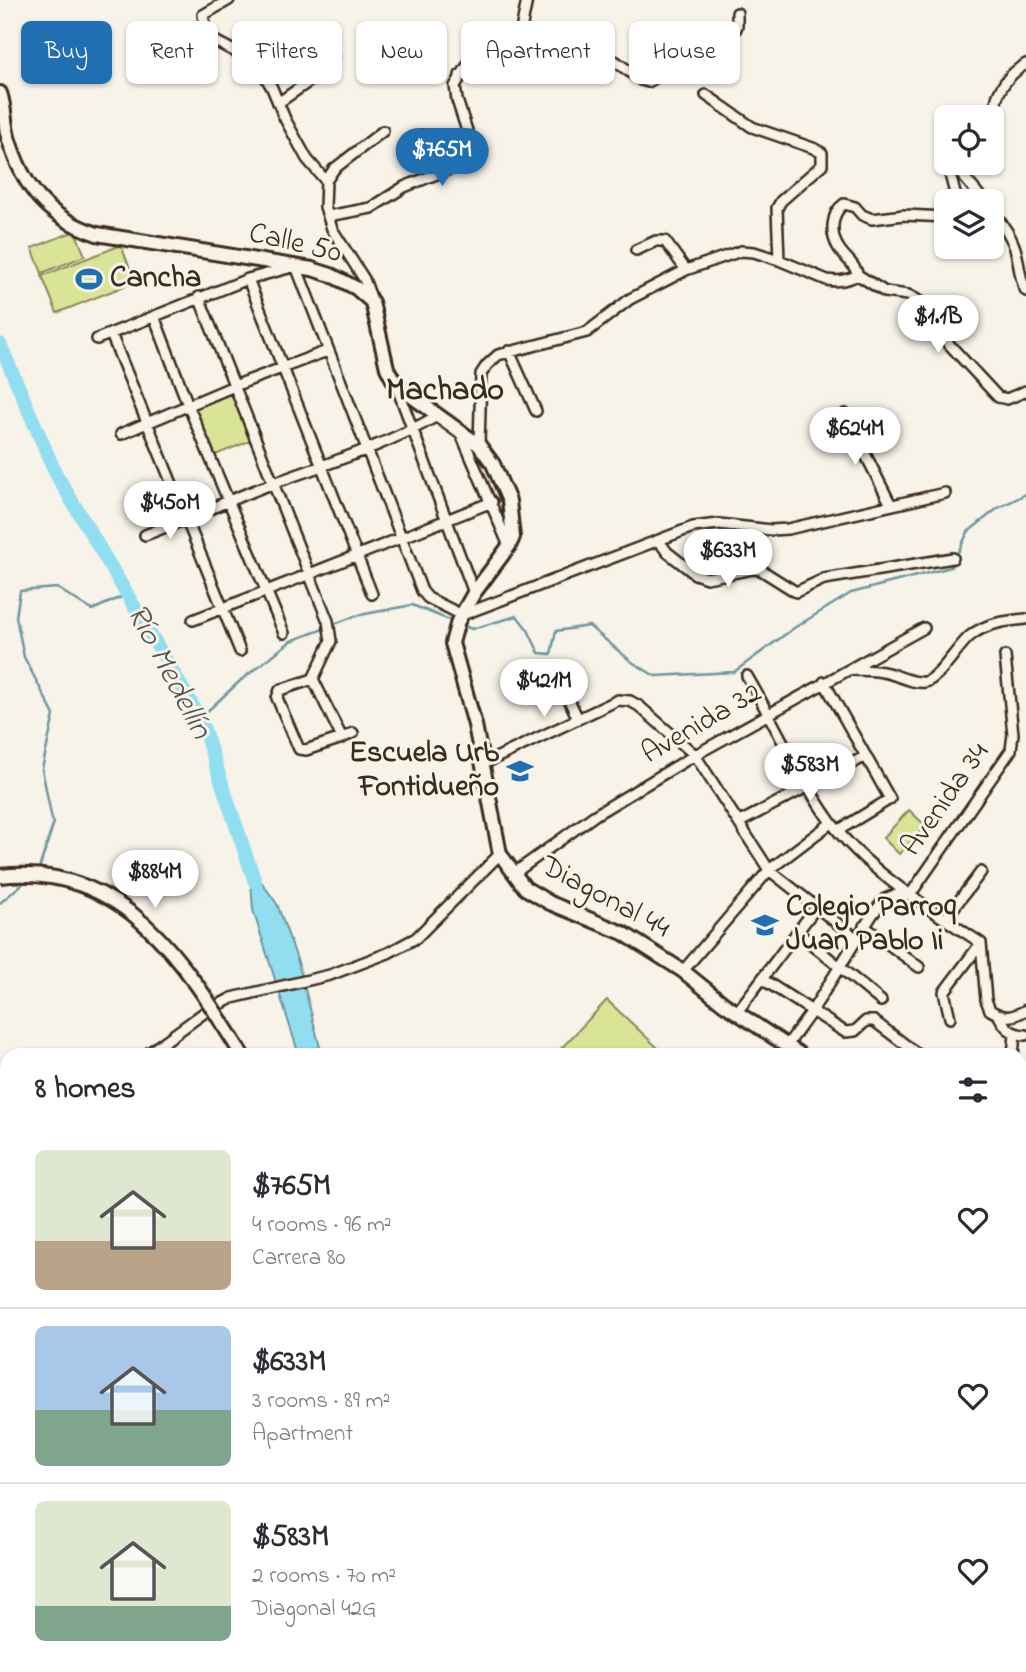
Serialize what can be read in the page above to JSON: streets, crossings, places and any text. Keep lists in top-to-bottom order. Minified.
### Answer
{"streets":{"main road":["Calle 50","Diagonal 44"],"street":["Avenida 32","Avenida 34"]},"crossings":[["Avenida 32","Diagonal 44"],["Avenida 34","Diagonal 44"]],"districts":["Machado"],"water":["Río Medellín"],"places":{"sports":["Cancha"],"school or university":["Escuela Urb Fontidueño","Colegio Parroq Juan Pablo Ii"]},"page":{"chip":["Buy","Rent","Filters","New","Apartment","House"],"price":["$765M","$1.1B","$624M","$450M","$633M","$421M","$583M","$884M"],"heading":"8 homes","list":[{"name":"$765M","note":"4 rooms · 96 m² · Carrera 80"},{"name":"$633M","note":"3 rooms · 89 m² · Apartment"},{"name":"$583M","note":"2 rooms · 70 m² · Diagonal 42G"}]}}
